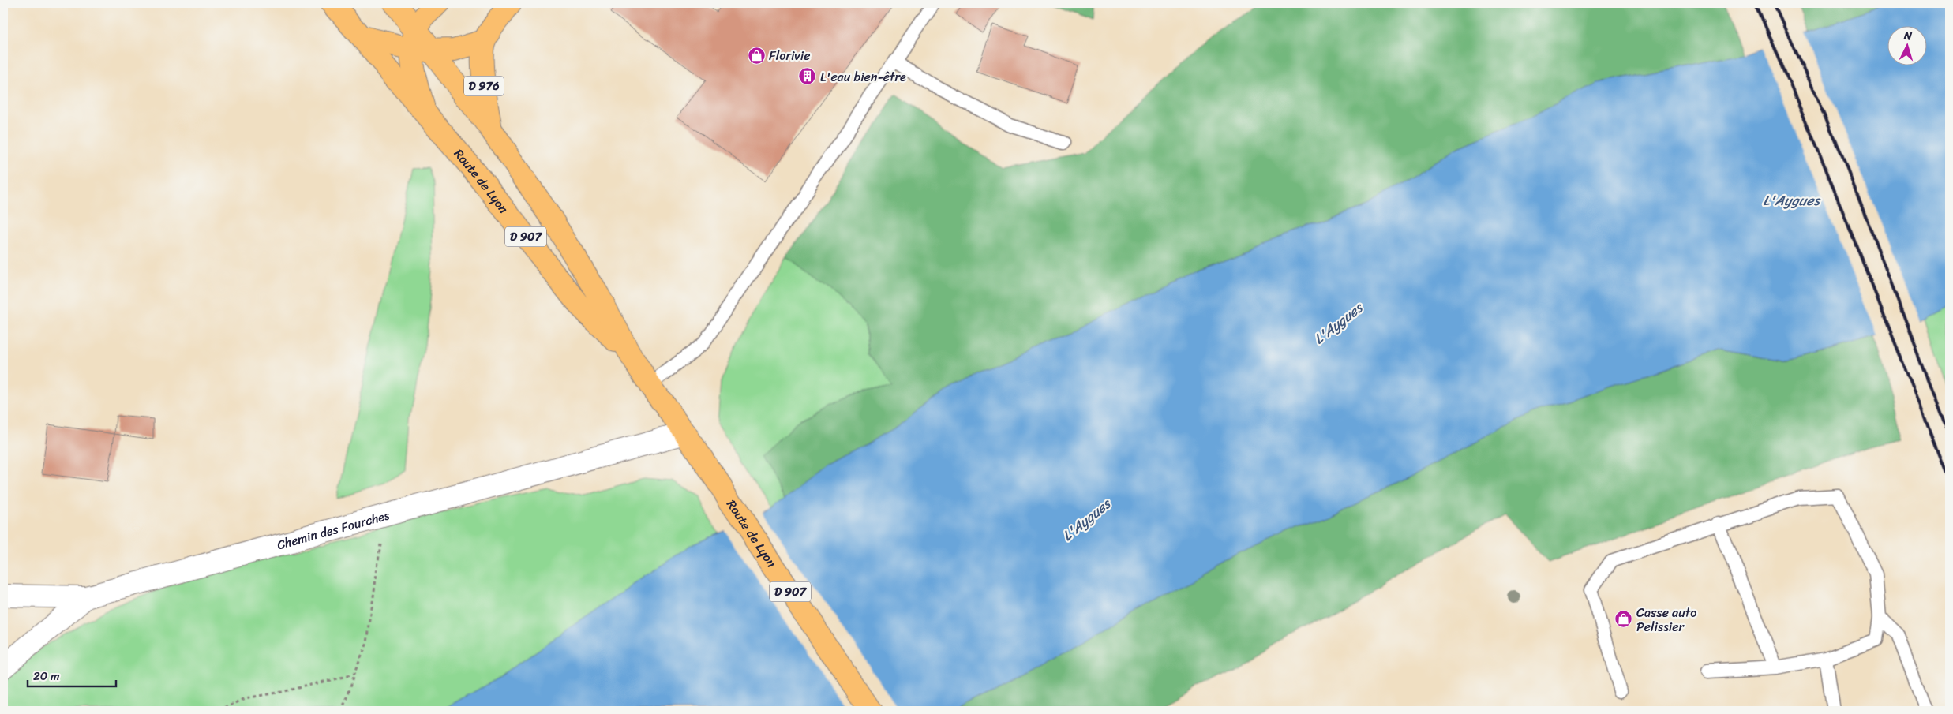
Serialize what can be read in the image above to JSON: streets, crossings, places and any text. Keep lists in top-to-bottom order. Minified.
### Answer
{"streets":{"main road":["D 976","Route de Lyon","D 907"],"street":["Chemin des Fourches"]},"crossings":[["D 976","Route de Lyon"],["Route de Lyon","Chemin des Fourches"]],"water":["L'Aygues"],"places":{"shop":["Florivie","Casse auto Pelissier"],"building":["L'eau bien-être"]},"scale_bar":"20 m","north":"top"}
